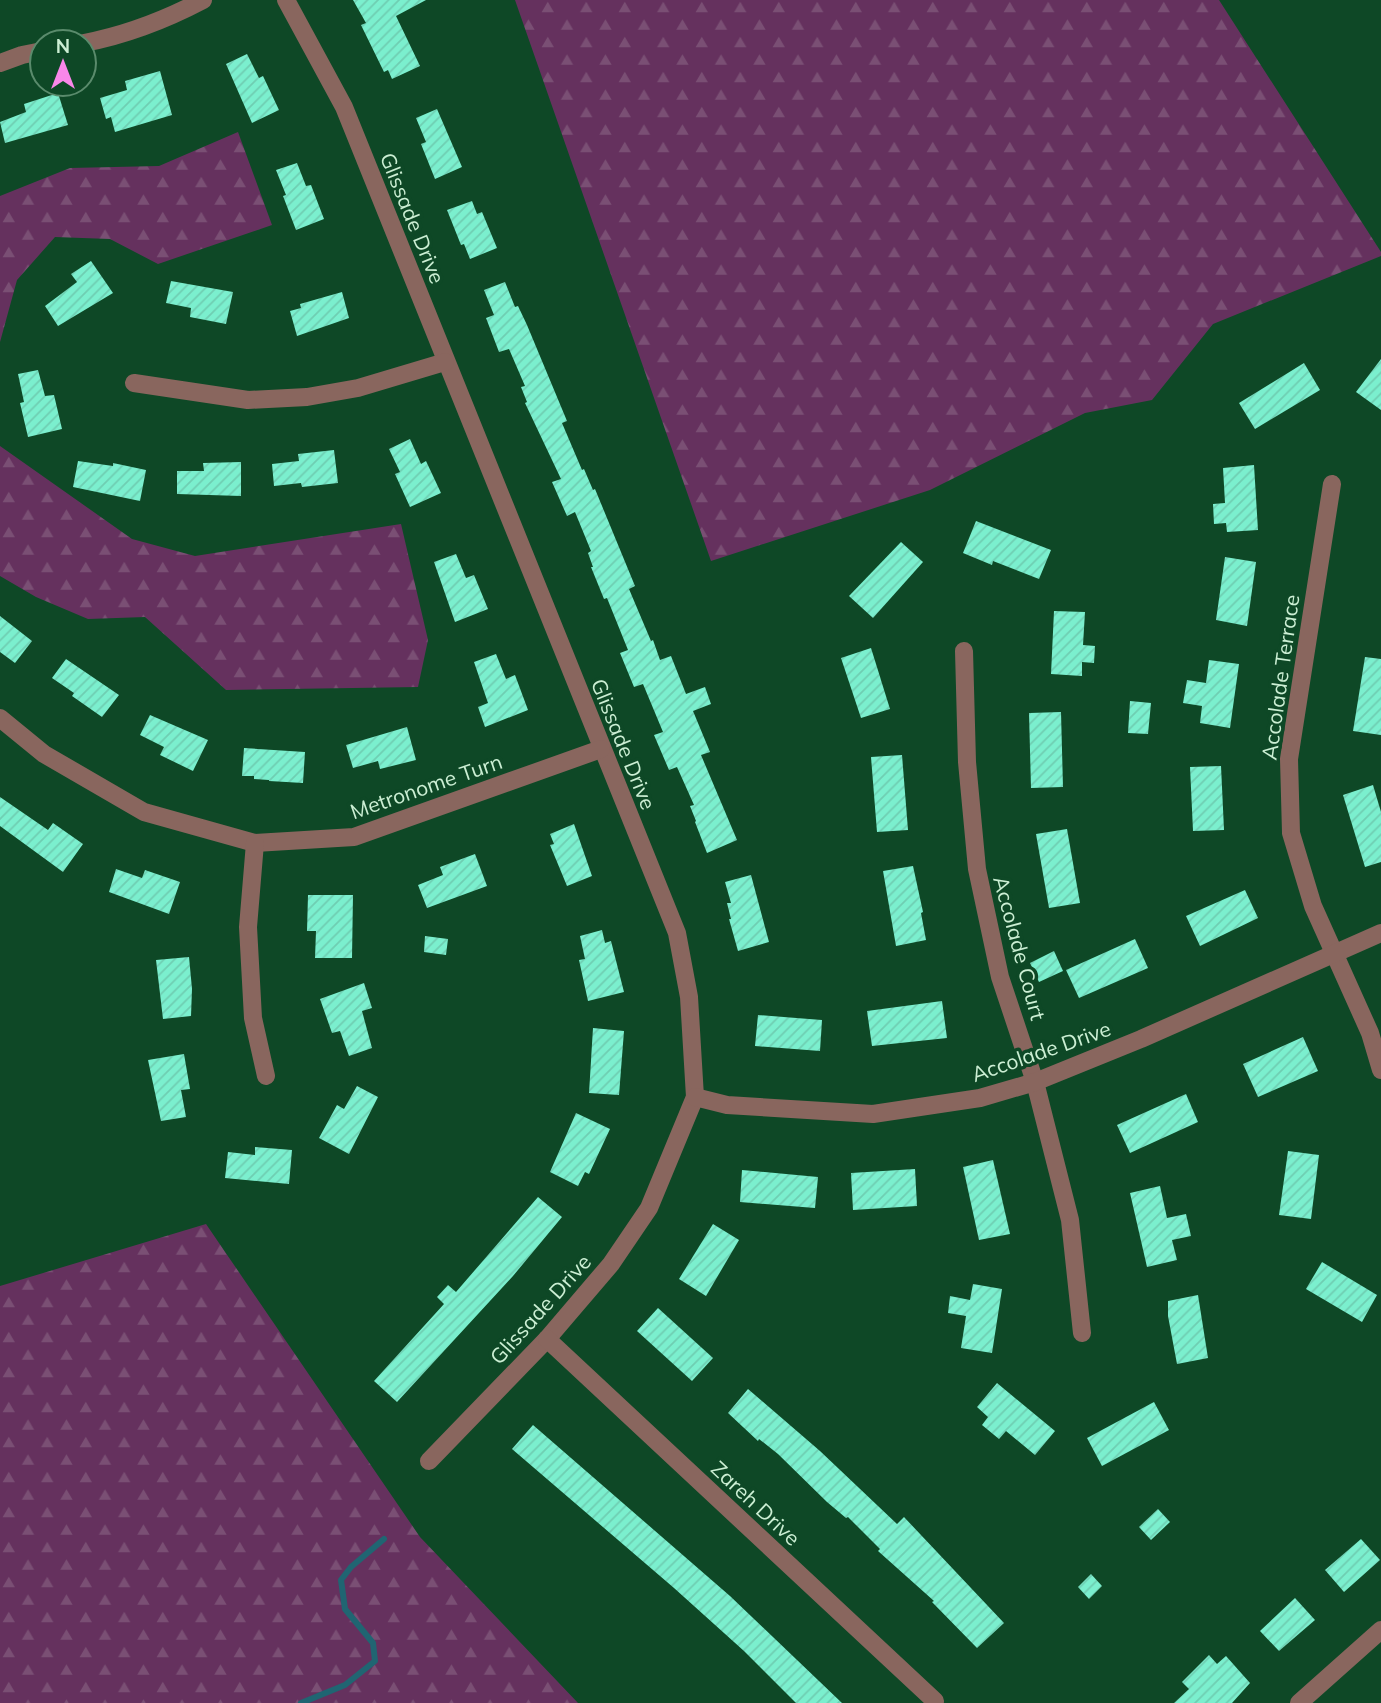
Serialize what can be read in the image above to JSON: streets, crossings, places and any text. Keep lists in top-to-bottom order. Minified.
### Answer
{"streets":{"street":["Glissade Drive","Accolade Terrace","Metronome Turn","Accolade Court","Accolade Drive","Zareh Drive"]},"crossings":[["Glissade Drive","Metronome Turn"],["Glissade Drive","Accolade Drive"],["Glissade Drive","Zareh Drive"],["Accolade Terrace","Accolade Drive"],["Accolade Court","Accolade Drive"]],"north":"top"}
